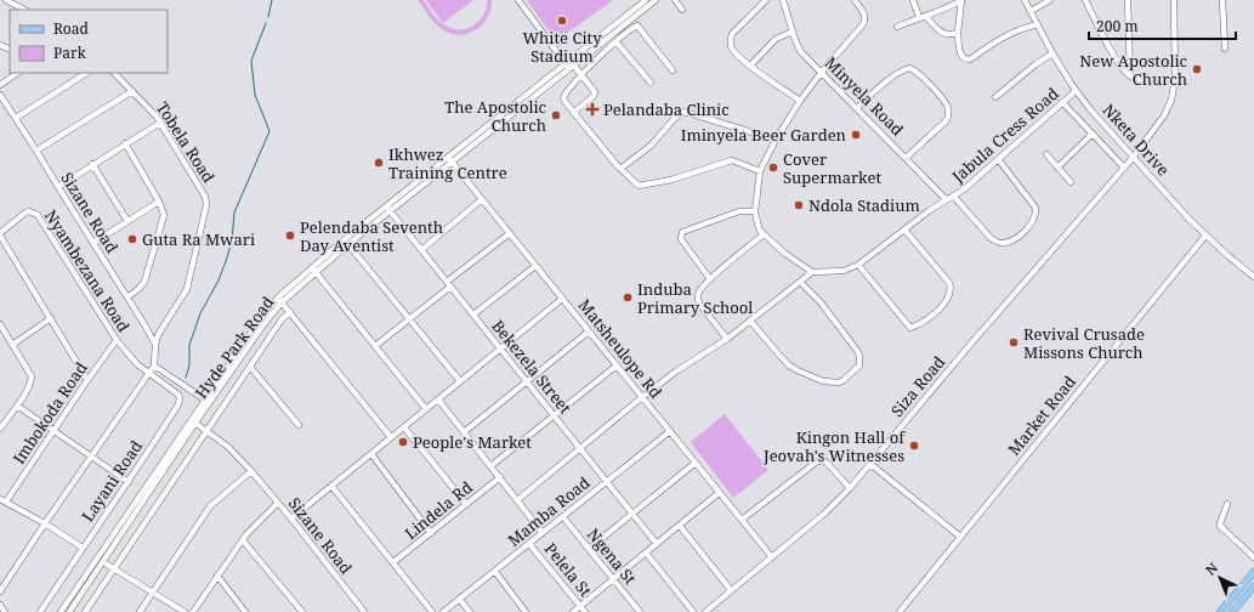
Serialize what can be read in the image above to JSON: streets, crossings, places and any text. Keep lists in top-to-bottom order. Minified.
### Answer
{"streets":{"street":["Minyela Road","Jabula Cress Road","Nketa Drive","Tobela Road","Sizane Road","Nyambezana Road","Hyde Park Road","Matsheulope Rd","Bekezela Street","Siza Road","Imbokoda Road","Market Road","Layani Road","Lindela Rd","Mamba Road","Ngena St","Pelela St"]},"crossings":[["Minyela Road","Jabula Cress Road"],["Jabula Cress Road","Nketa Drive"],["Nketa Drive","Siza Road"],["Nketa Drive","Market Road"],["Tobela Road","Sizane Road"],["Tobela Road","Layani Road"],["Sizane Road","Hyde Park Road"],["Nyambezana Road","Imbokoda Road"],["Nyambezana Road","Layani Road"],["Hyde Park Road","Matsheulope Rd"],["Hyde Park Road","Bekezela Street"],["Matsheulope Rd","Siza Road"],["Matsheulope Rd","Mamba Road"],["Bekezela Street","Mamba Road"],["Mamba Road","Ngena St"],["Mamba Road","Pelela St"]],"places":{"other":["White City Stadium","New Apostolic Church","The Apostolic Church","Iminyela Beer Garden","Ikhwez Training Centre","Cover Supermarket","Ndola Stadium","Pelendaba Seventh Day Aventist","Guta Ra Mwari","Induba Primary School","Revival Crusade Missons Church","People's Market","Kingon Hall of Jeovah's Witnesses"],"health":["Pelandaba Clinic"]},"legend":["Road","Park"],"scale_bar":"200 m","north":"top left"}
